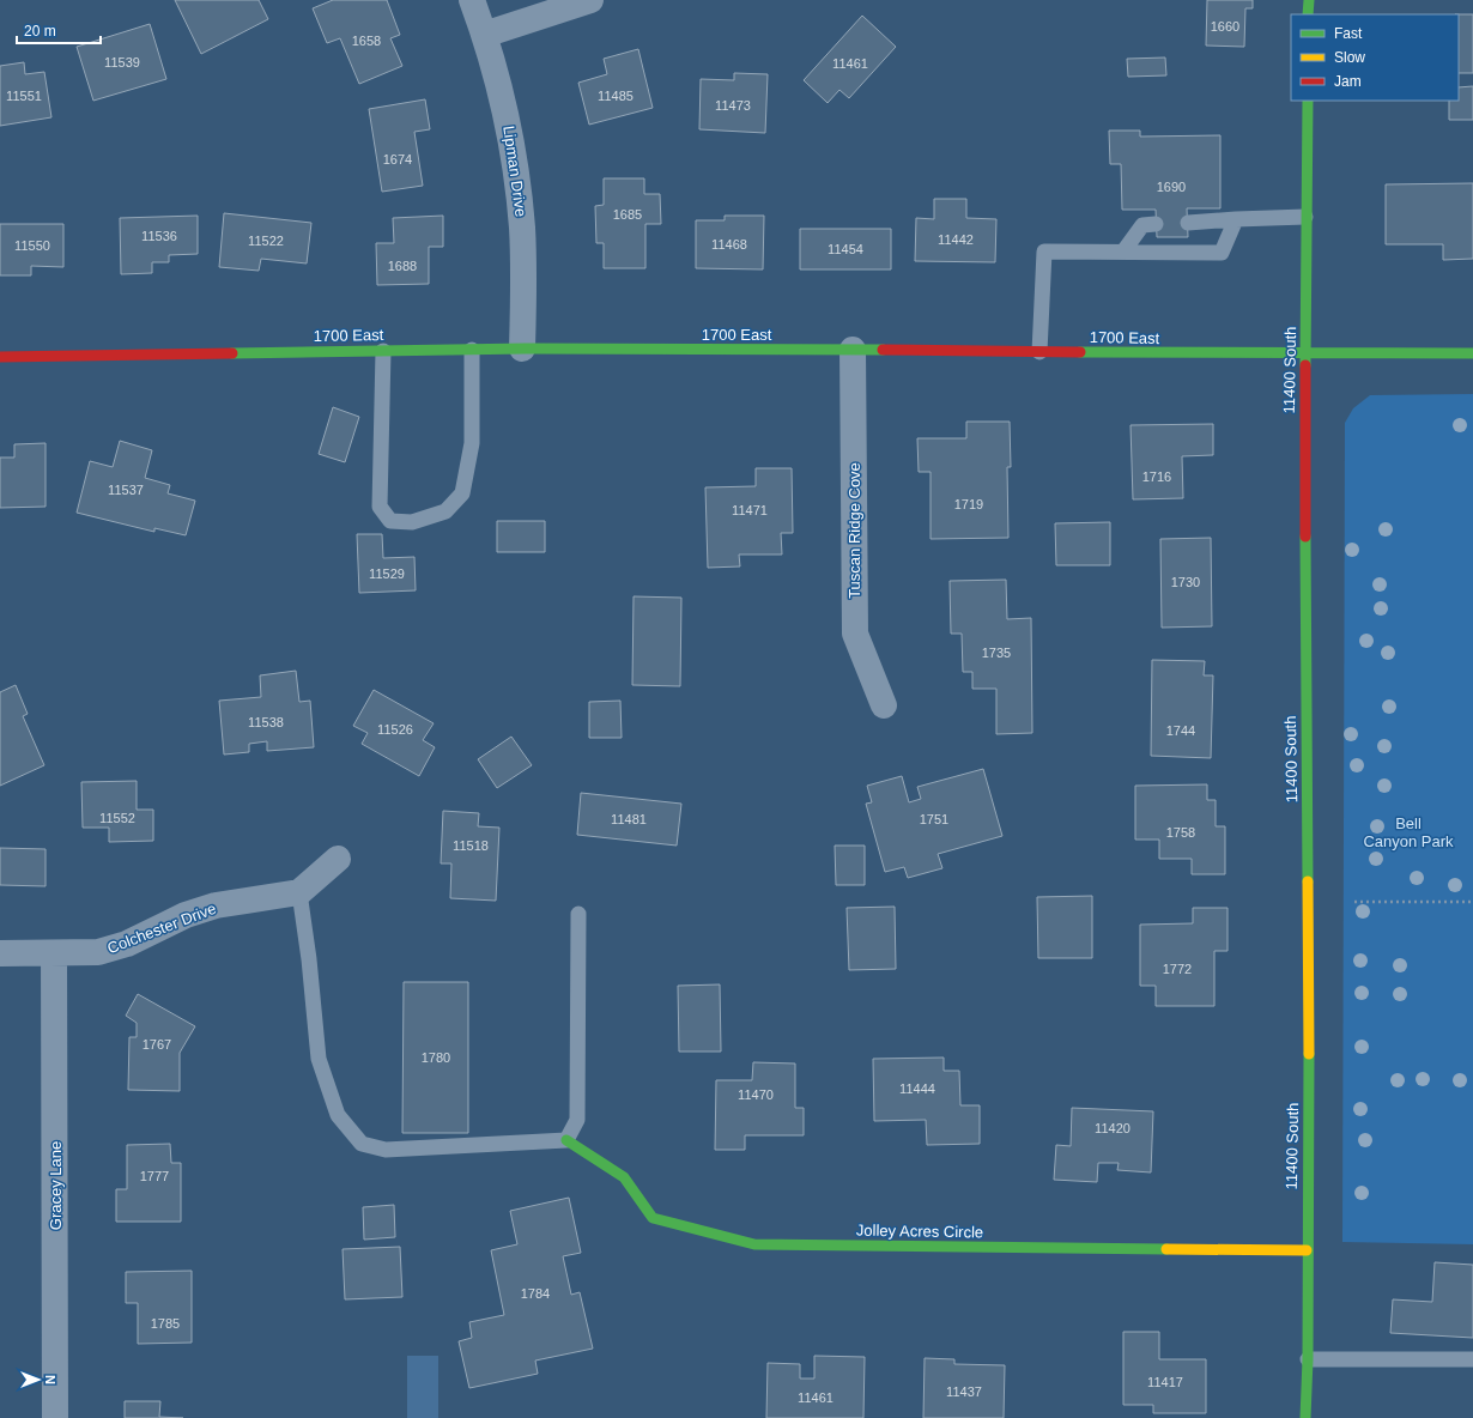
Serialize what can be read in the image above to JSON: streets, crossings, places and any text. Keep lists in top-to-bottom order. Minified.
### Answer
{"streets":{"street":["Lipman Drive","1700 East","11400 South","Tuscan Ridge Cove","Colchester Drive","Gracey Lane","Jolley Acres Circle"]},"crossings":[["Lipman Drive","1700 East"],["1700 East","11400 South"],["1700 East","Tuscan Ridge Cove"],["11400 South","Jolley Acres Circle"],["Colchester Drive","Gracey Lane"]],"parks":["Bell Canyon Park"],"house_numbers":["1660","1658","11539","11461","11551","11485","11473","1674","1690","1685","11536","11442","11522","11468","11550","11454","1688","1716","11537","1719","11471","11529","1730","1735","11538","11526","1744","11552","11481","1751","1758","11518","1772","1767","1780","11444","11470","11420","1777","1784","1785","11417","11437","11461"],"legend":["Fast","Slow","Jam"],"scale_bar":"20 m","north":"right"}
